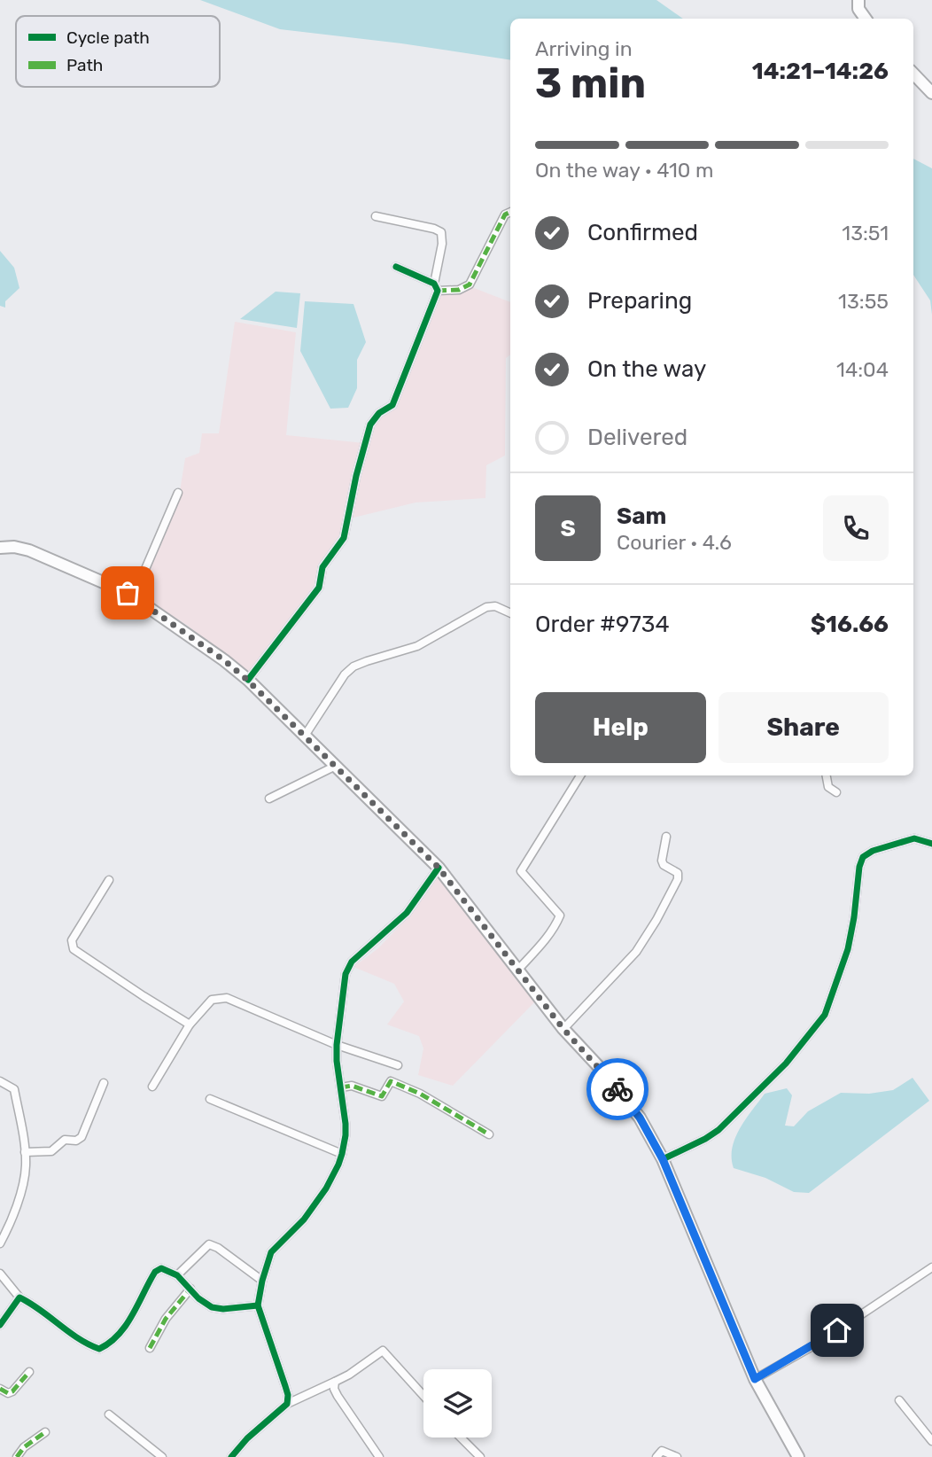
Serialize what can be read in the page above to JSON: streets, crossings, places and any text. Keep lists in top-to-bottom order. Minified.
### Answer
{"legend":["Cycle path","Path"],"page":{"heading":["3 min","Arriving in","14:21–14:26"],"panel":["Sam","Courier · 4.6","Order #9734","$16.66"],"bar":"On the way · 410 m","list":[["Confirmed","13:51"],["Preparing","13:55"],["On the way","14:04"],"Delivered"],"round":"S","buttons":["Help","Share"]}}
